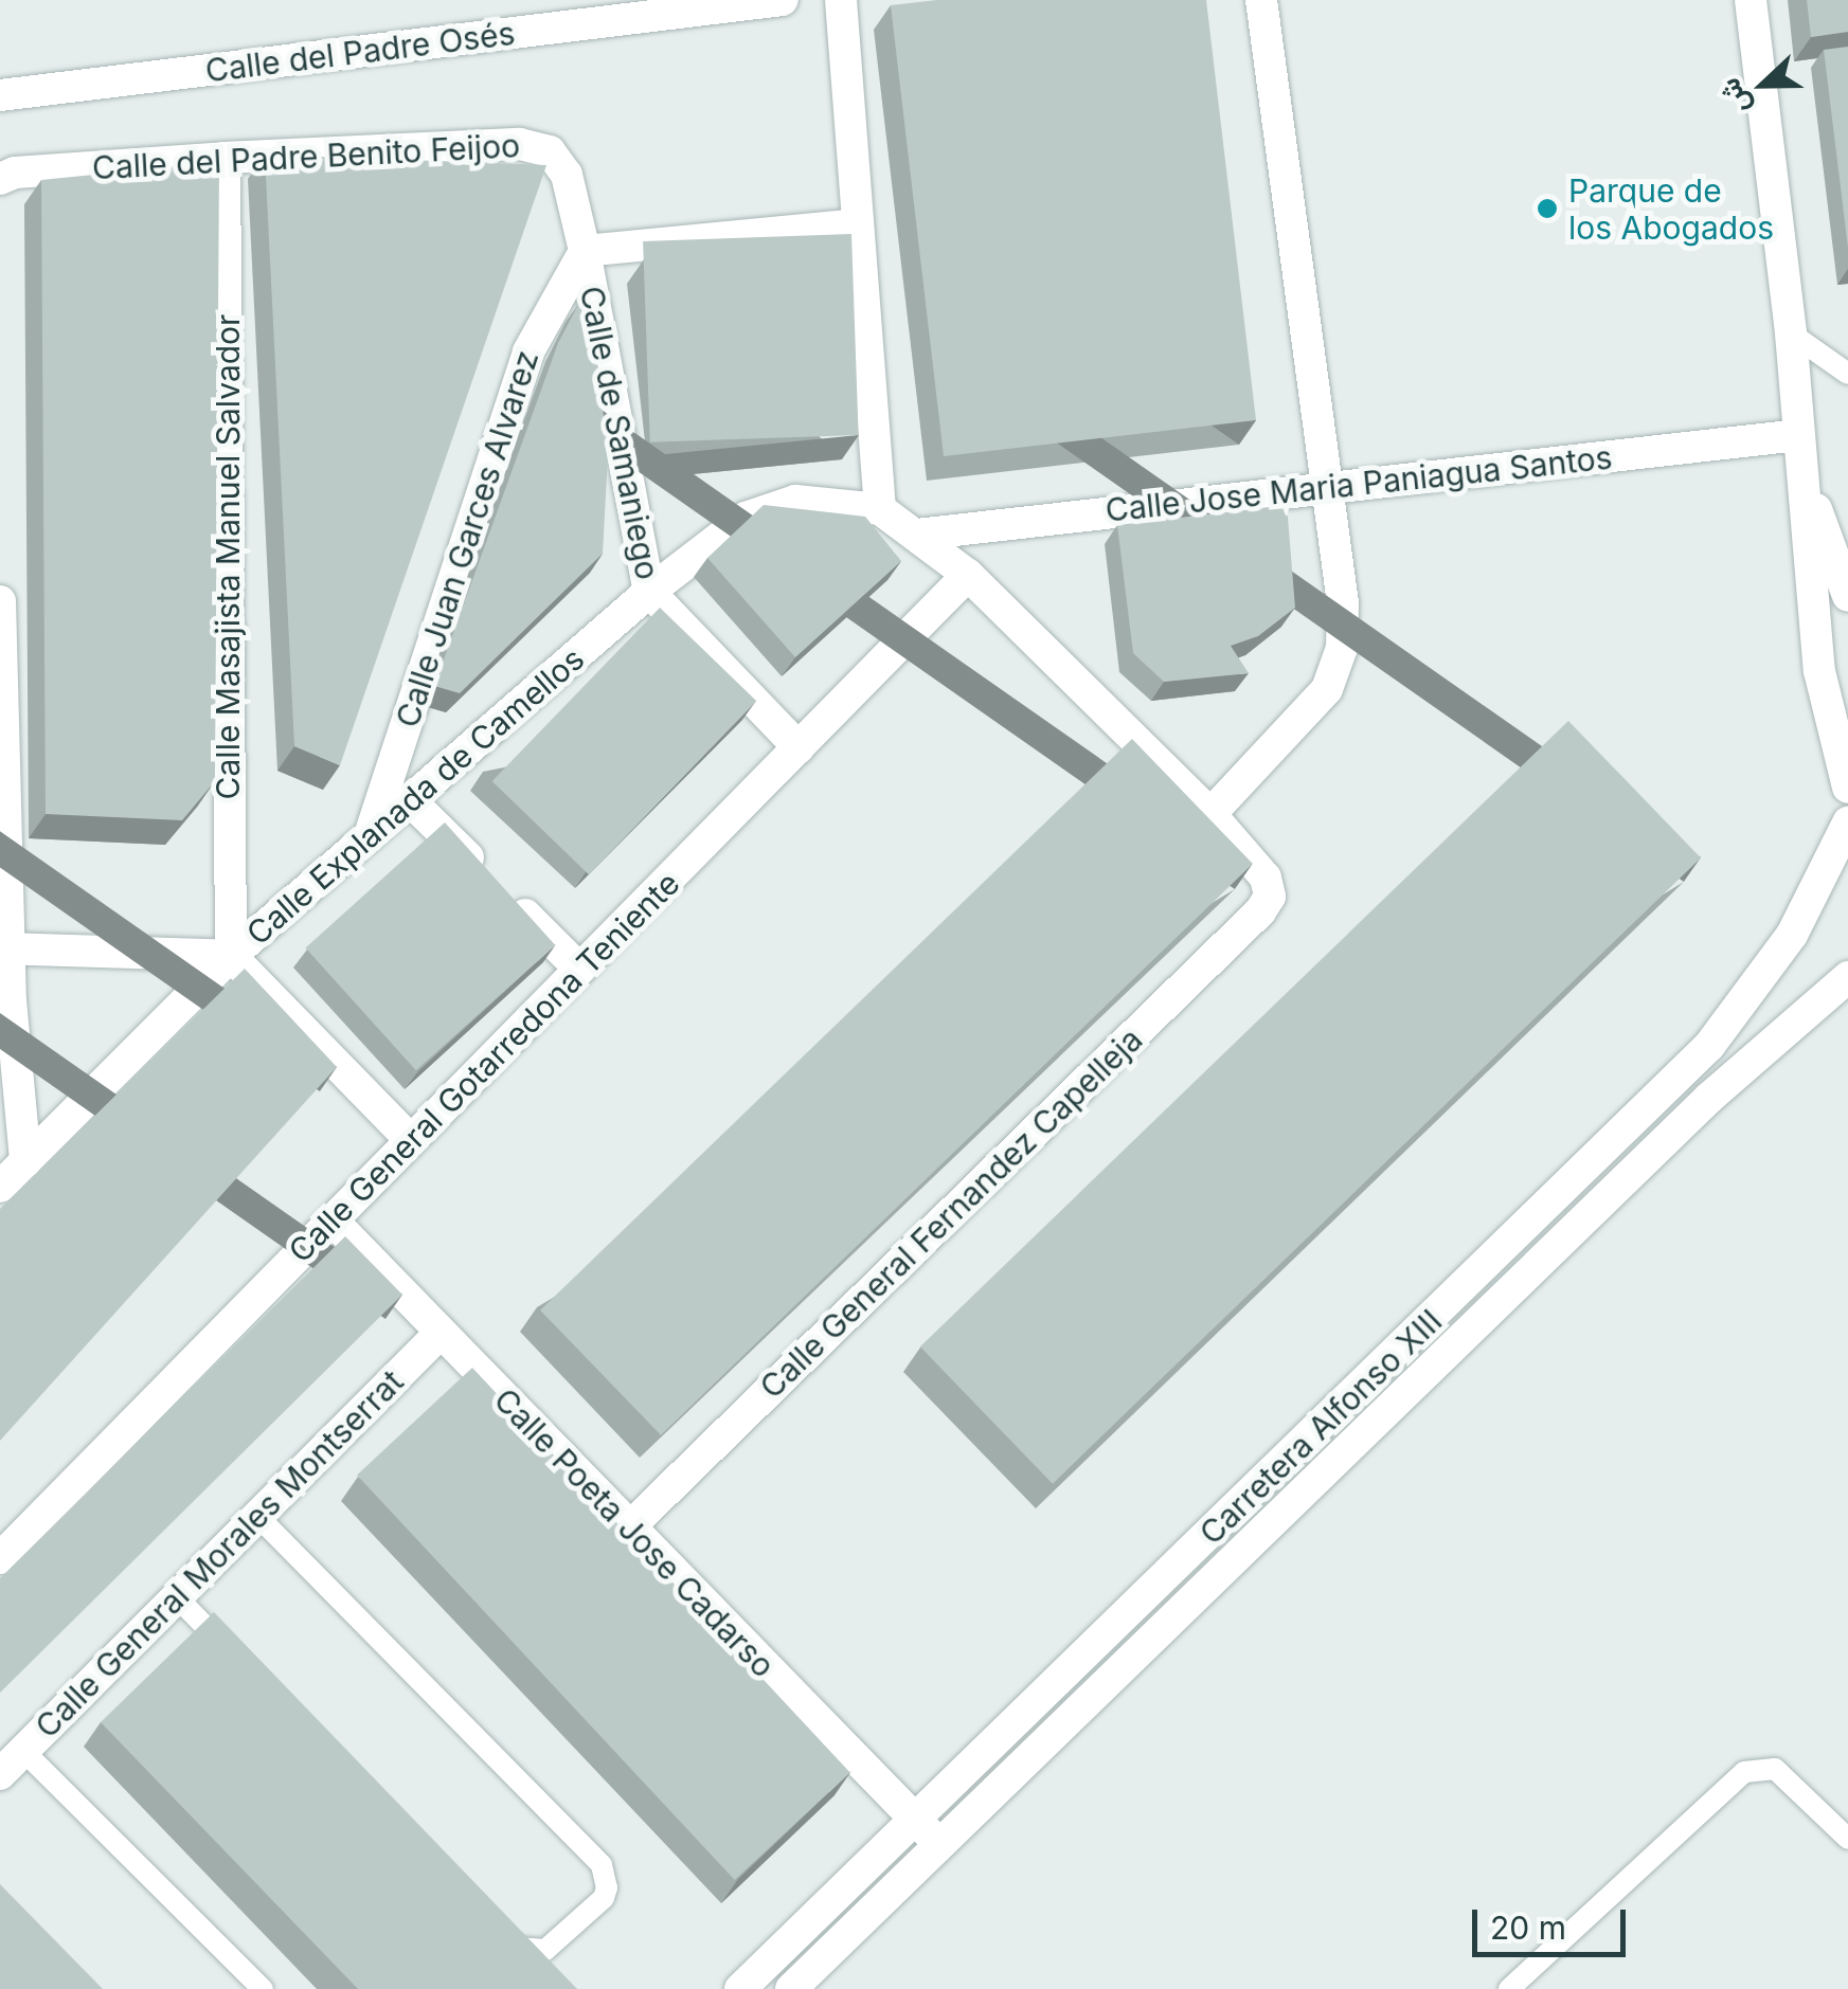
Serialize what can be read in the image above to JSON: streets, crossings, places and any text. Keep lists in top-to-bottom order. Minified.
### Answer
{"streets":{"street":["Calle del Padre Osés","Calle del Padre Benito Feijoo","Calle de Samaniego","Calle Jose Maria Paniagua Santos","Calle Juan Garces Alvarez","Calle Masajista Manuel Salvador","Calle Explanada de Camellos","Calle General Gotarredona Teniente","Calle General Fernandez Capelleja","Carretera Alfonso XIII","Calle Poeta Jose Cadarso","Calle General Morales Montserrat"]},"crossings":[["Calle del Padre Benito Feijoo","Calle de Samaniego"],["Calle del Padre Benito Feijoo","Calle Juan Garces Alvarez"],["Calle del Padre Benito Feijoo","Calle Masajista Manuel Salvador"],["Calle de Samaniego","Calle Juan Garces Alvarez"],["Calle de Samaniego","Calle Explanada de Camellos"],["Calle de Samaniego","Calle General Gotarredona Teniente"],["Calle Juan Garces Alvarez","Calle Explanada de Camellos"],["Calle Masajista Manuel Salvador","Calle Explanada de Camellos"],["Calle General Gotarredona Teniente","Calle Poeta Jose Cadarso"],["Calle General Fernandez Capelleja","Calle Poeta Jose Cadarso"],["Carretera Alfonso XIII","Calle Poeta Jose Cadarso"],["Calle Poeta Jose Cadarso","Calle General Morales Montserrat"]],"places":["Parque de los Abogados"],"scale_bar":"20 m","north":"left"}
